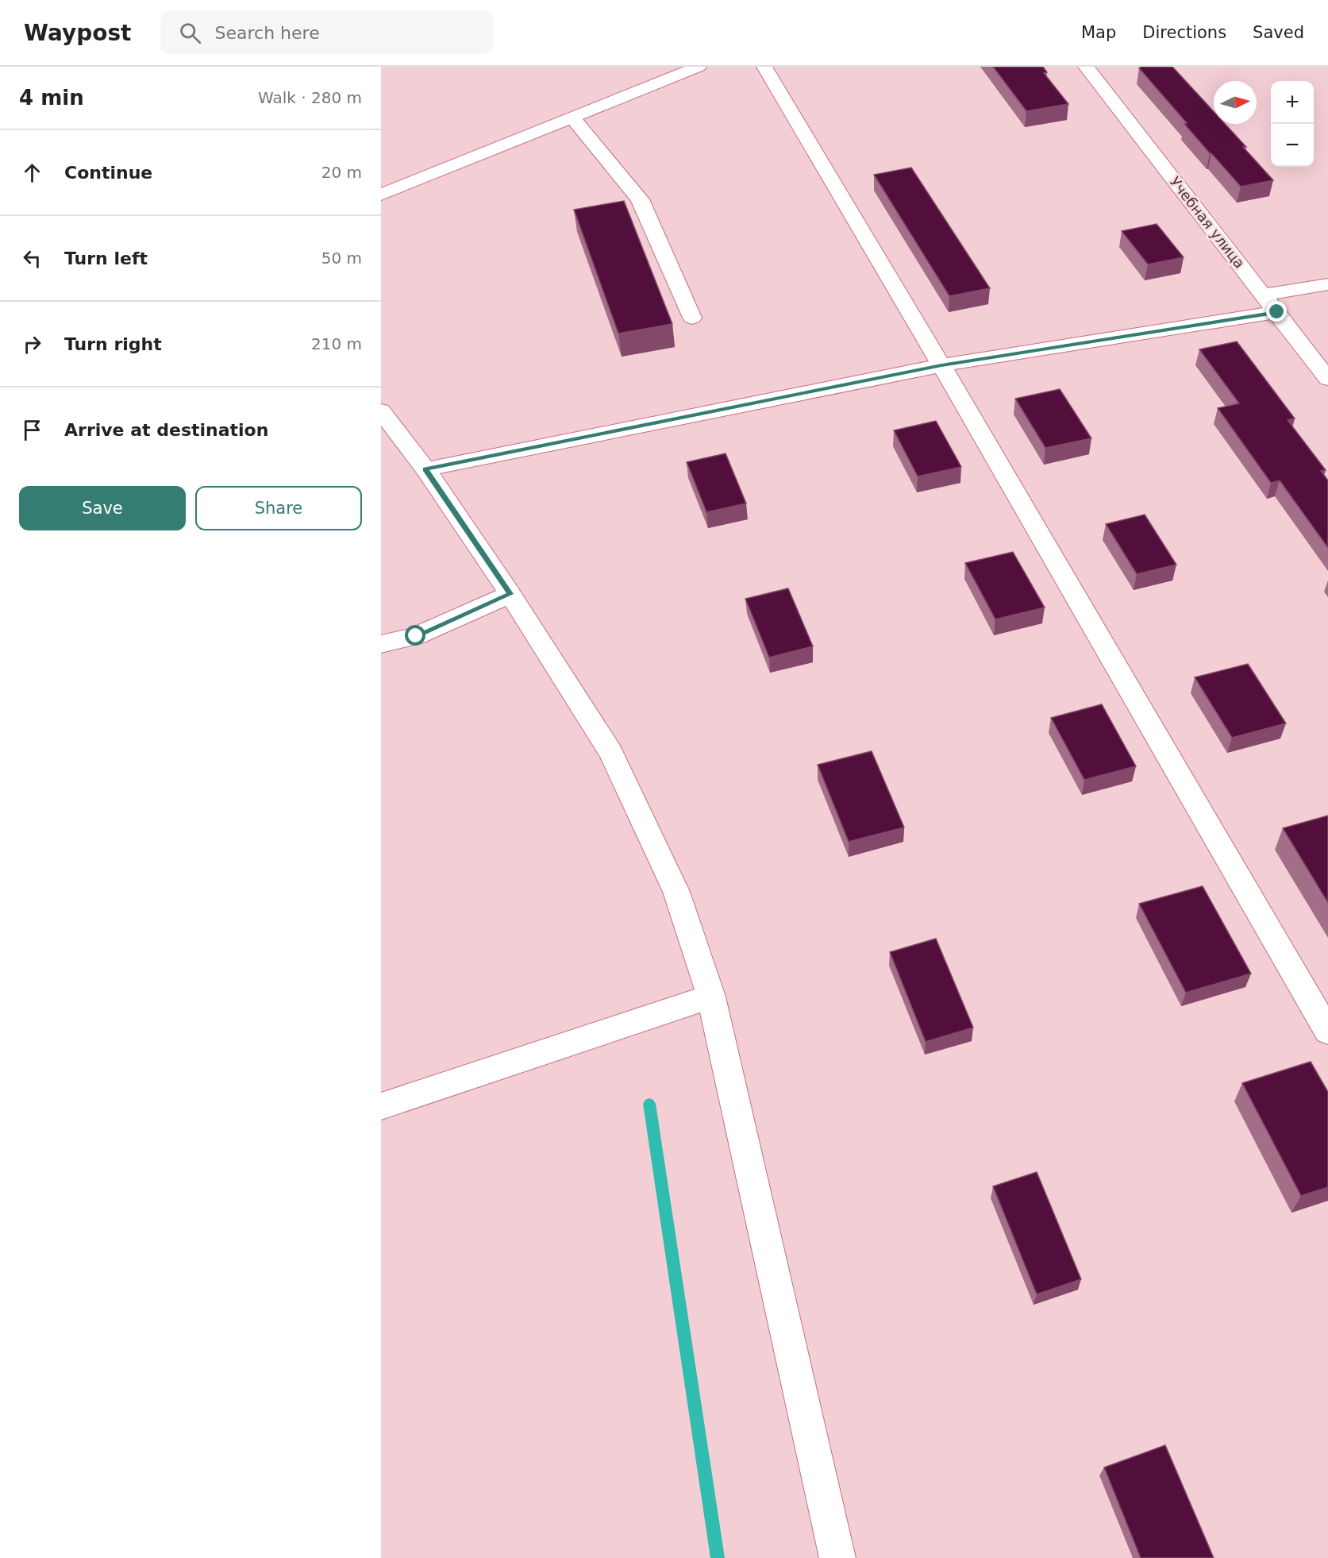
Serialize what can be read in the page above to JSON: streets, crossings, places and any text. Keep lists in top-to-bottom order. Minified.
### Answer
{"streets":{"street":["Учебная улица"]},"north":"right","page":{"header":"Waypost","search":"Search here","nav":["Map","Directions","Saved"],"heading":["4 min","Walk · 280 m"],"map_buttons":["+","−"],"list":[["Continue","20 m"],["Turn left","50 m"],["Turn right","210 m"],"Arrive at destination"],"buttons":["Save","Share"]}}
